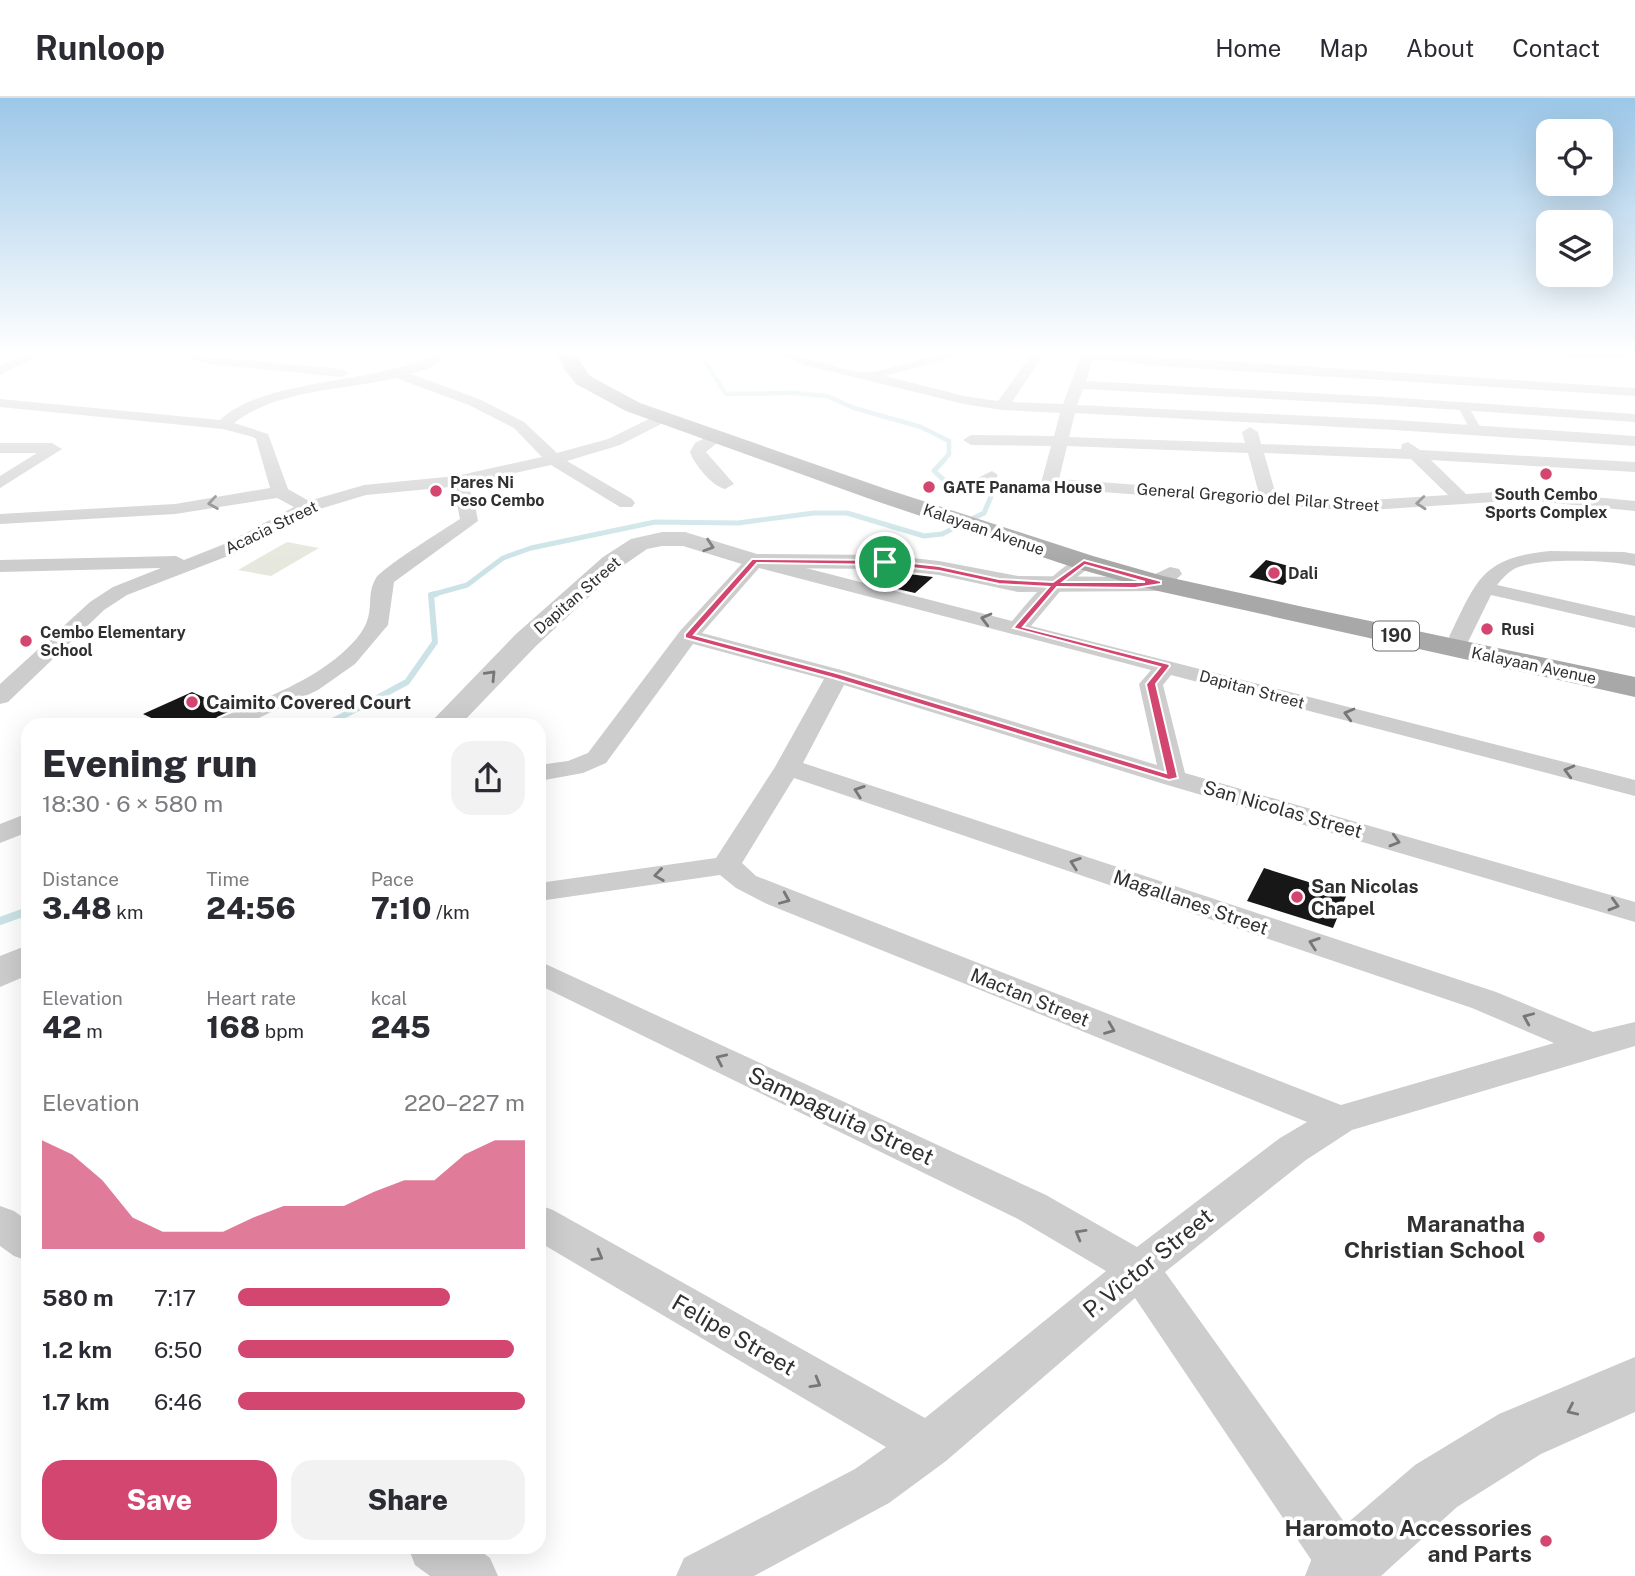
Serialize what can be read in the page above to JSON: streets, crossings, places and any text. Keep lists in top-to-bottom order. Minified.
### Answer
{"streets":{"main road":["Kalayaan Avenue","190"],"street":["General Gregorio del Pilar Street","Acacia Street","Dapitan Street","San Nicolas Street","Magallanes Street","Mactan Street","Sampaguita Street","P. Victor Street","Felipe Street"]},"crossings":[["Magallanes Street","P. Victor Street"],["Mactan Street","P. Victor Street"],["Sampaguita Street","P. Victor Street"],["P. Victor Street","Felipe Street"]],"one_way":["San Nicolas Street","Magallanes Street","Mactan Street","Sampaguita Street","Felipe Street"],"places":["South Cembo Sports Complex","GATE Panama House","Pares Ni Peso Cembo","Dali","Rusi","Cembo Elementary School","Caimito Covered Court","San Nicolas Chapel","Maranatha Christian School","Haromoto Accessories and Parts"],"page":{"header":"Runloop","nav":["Home","Map","About","Contact"],"heading":["Evening run","18:30 · 6 × 580 m"],"stats":[["Distance","3.48 km"],["Time","24:56"],["Pace","7:10 /km"],["Elevation","42 m"],["Heart rate","168 bpm"],["kcal","245"]],"chart":["Elevation","220–227 m"],"list":[{"name":"580 m","note":"7:17"},{"name":"1.2 km","note":"6:50"},{"name":"1.7 km","note":"6:46"}],"buttons":["Save","Share"]}}
